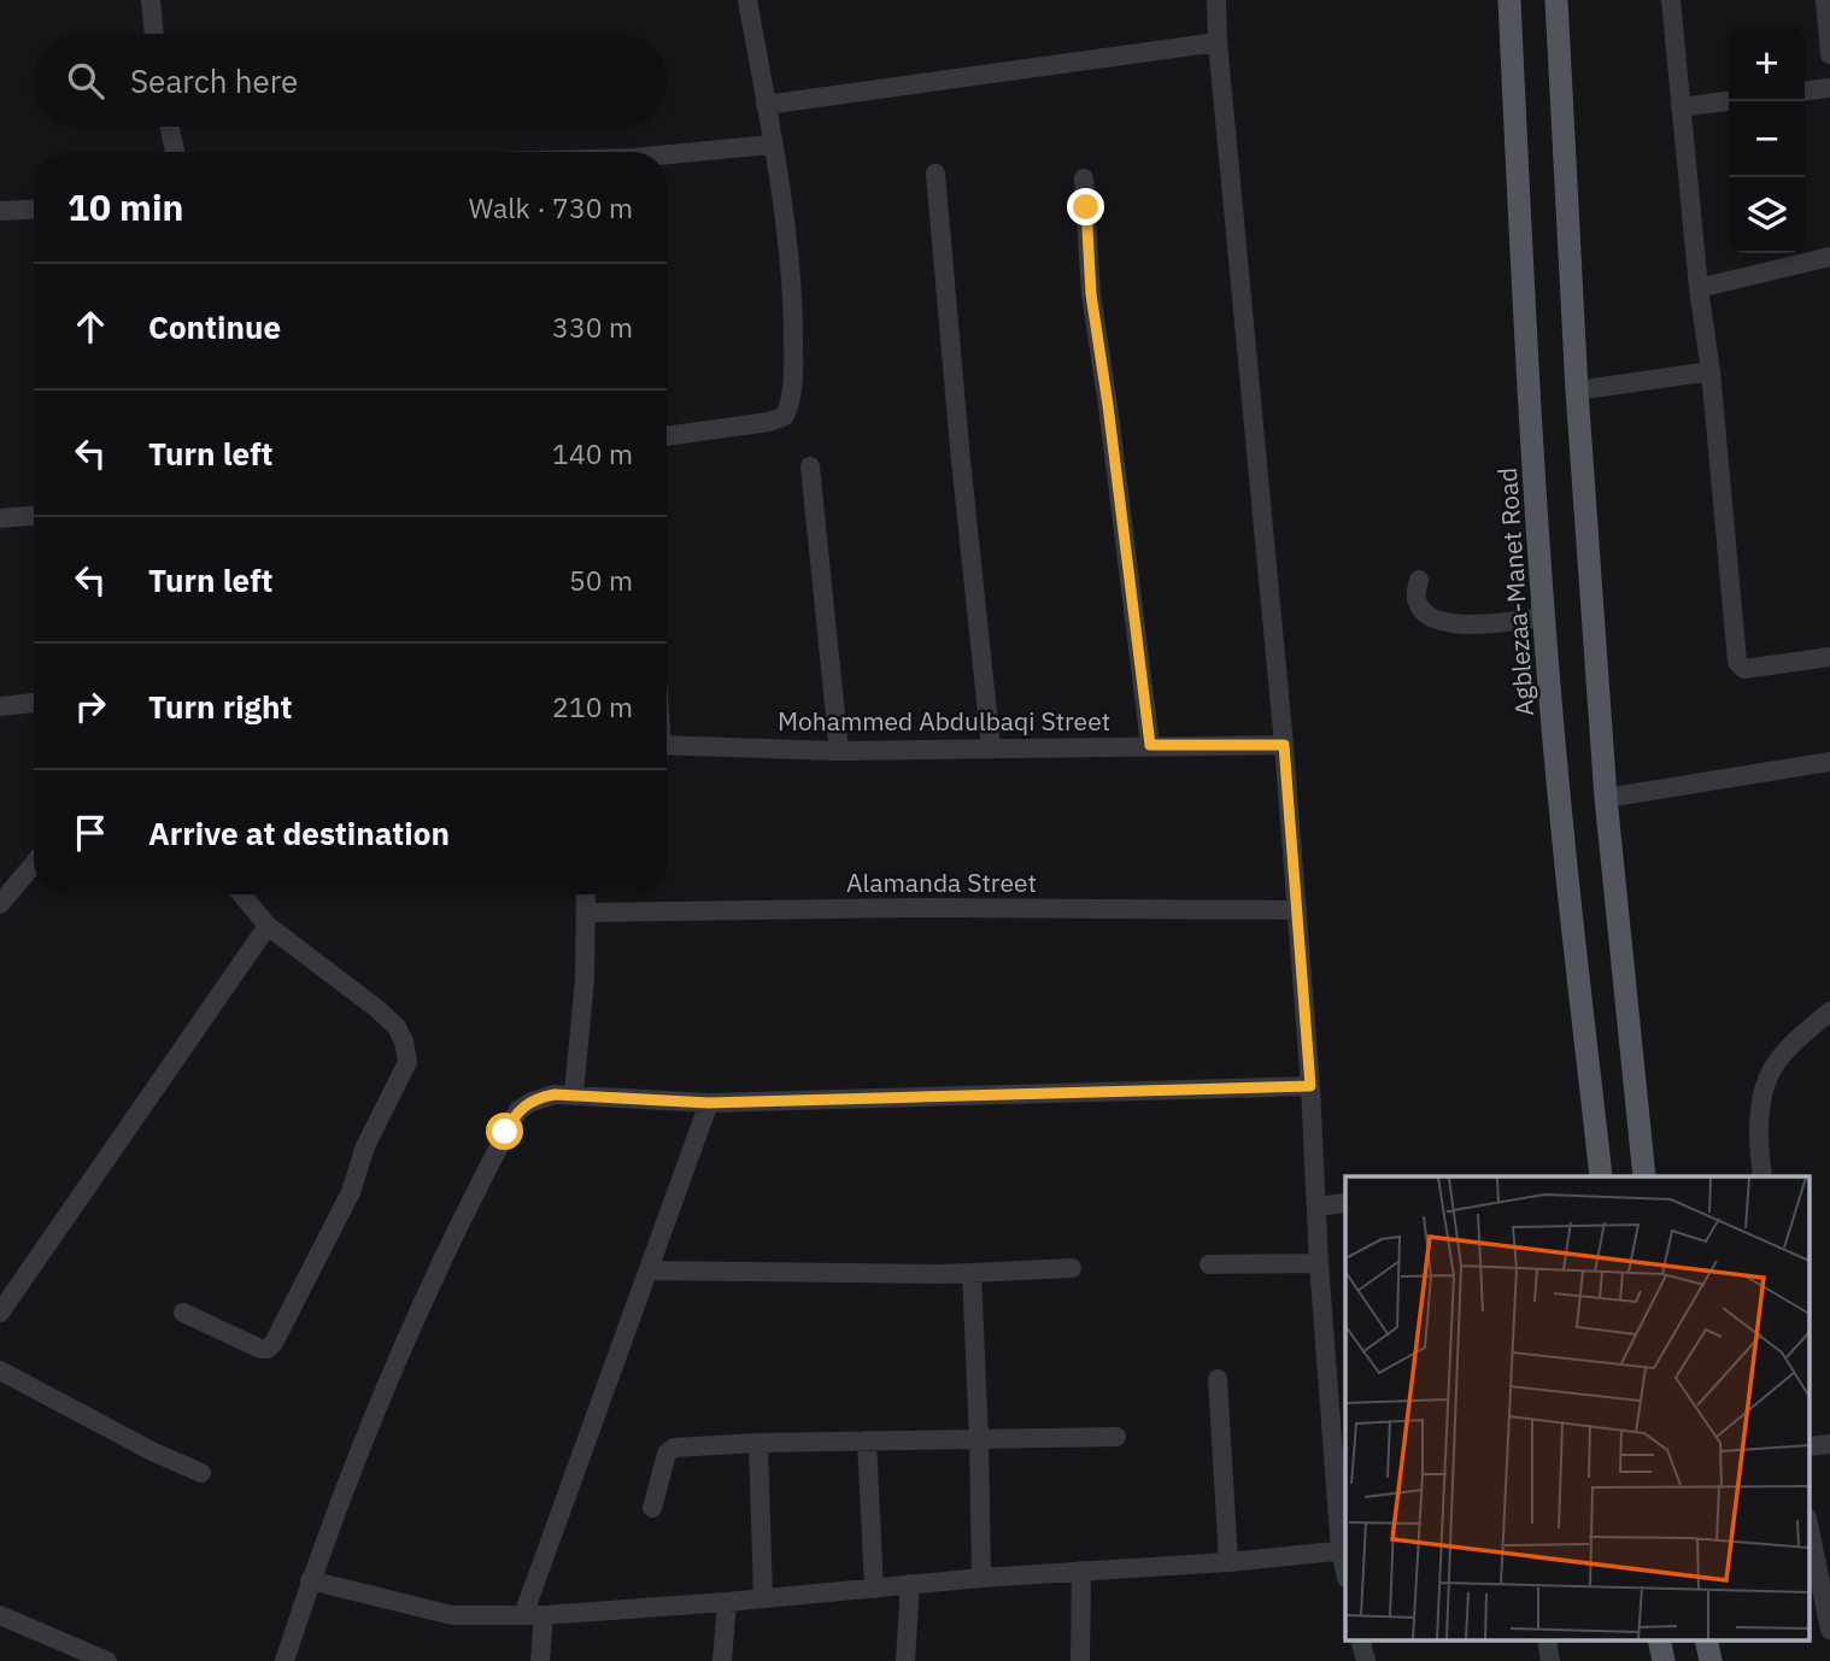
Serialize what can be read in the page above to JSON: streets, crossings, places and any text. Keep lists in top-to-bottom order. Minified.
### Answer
{"streets":{"main road":["Agblezaa-Manet Road"],"street":["Mohammed Abdulbaqi Street","Alamanda Street"]},"page":{"map_buttons":["+","−"],"search":"Search here","heading":["10 min","Walk · 730 m"],"list":[["Continue","330 m"],["Turn left","140 m"],["Turn left","50 m"],["Turn right","210 m"],"Arrive at destination"]}}
